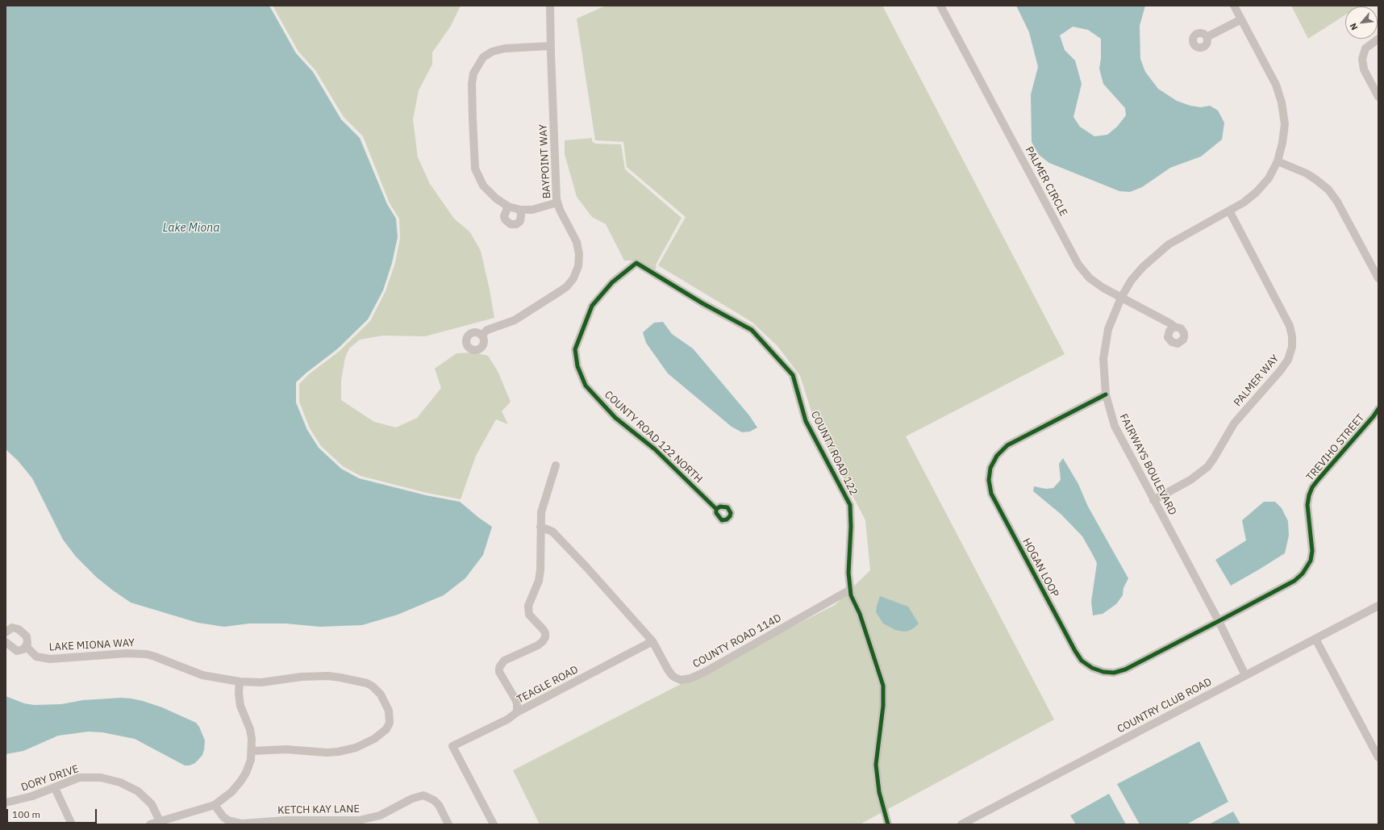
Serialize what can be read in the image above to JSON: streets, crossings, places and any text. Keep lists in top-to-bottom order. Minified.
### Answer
{"streets":{"street":["BAYPOINT WAY","PALMER CIRCLE","PALMER WAY","COUNTY ROAD 122 NORTH","TREVIHO STREET","COUNTY ROAD 122","FAIRWAYS BOULEVARD","HOGAN LOOP","COUNTY ROAD 114D","LAKE MIONA WAY","TEAGLE ROAD","COUNTRY CLUB ROAD","DORY DRIVE","KETCH KAY LANE"]},"crossings":[["PALMER CIRCLE","FAIRWAYS BOULEVARD"],["PALMER WAY","FAIRWAYS BOULEVARD"],["COUNTY ROAD 122 NORTH","COUNTY ROAD 122"],["TREVIHO STREET","FAIRWAYS BOULEVARD"],["TREVIHO STREET","HOGAN LOOP"],["COUNTY ROAD 122","COUNTY ROAD 114D"],["FAIRWAYS BOULEVARD","HOGAN LOOP"],["FAIRWAYS BOULEVARD","COUNTRY CLUB ROAD"],["COUNTY ROAD 114D","TEAGLE ROAD"]],"water":["Lake Miona"],"scale_bar":"100 m","north":"bottom left"}
